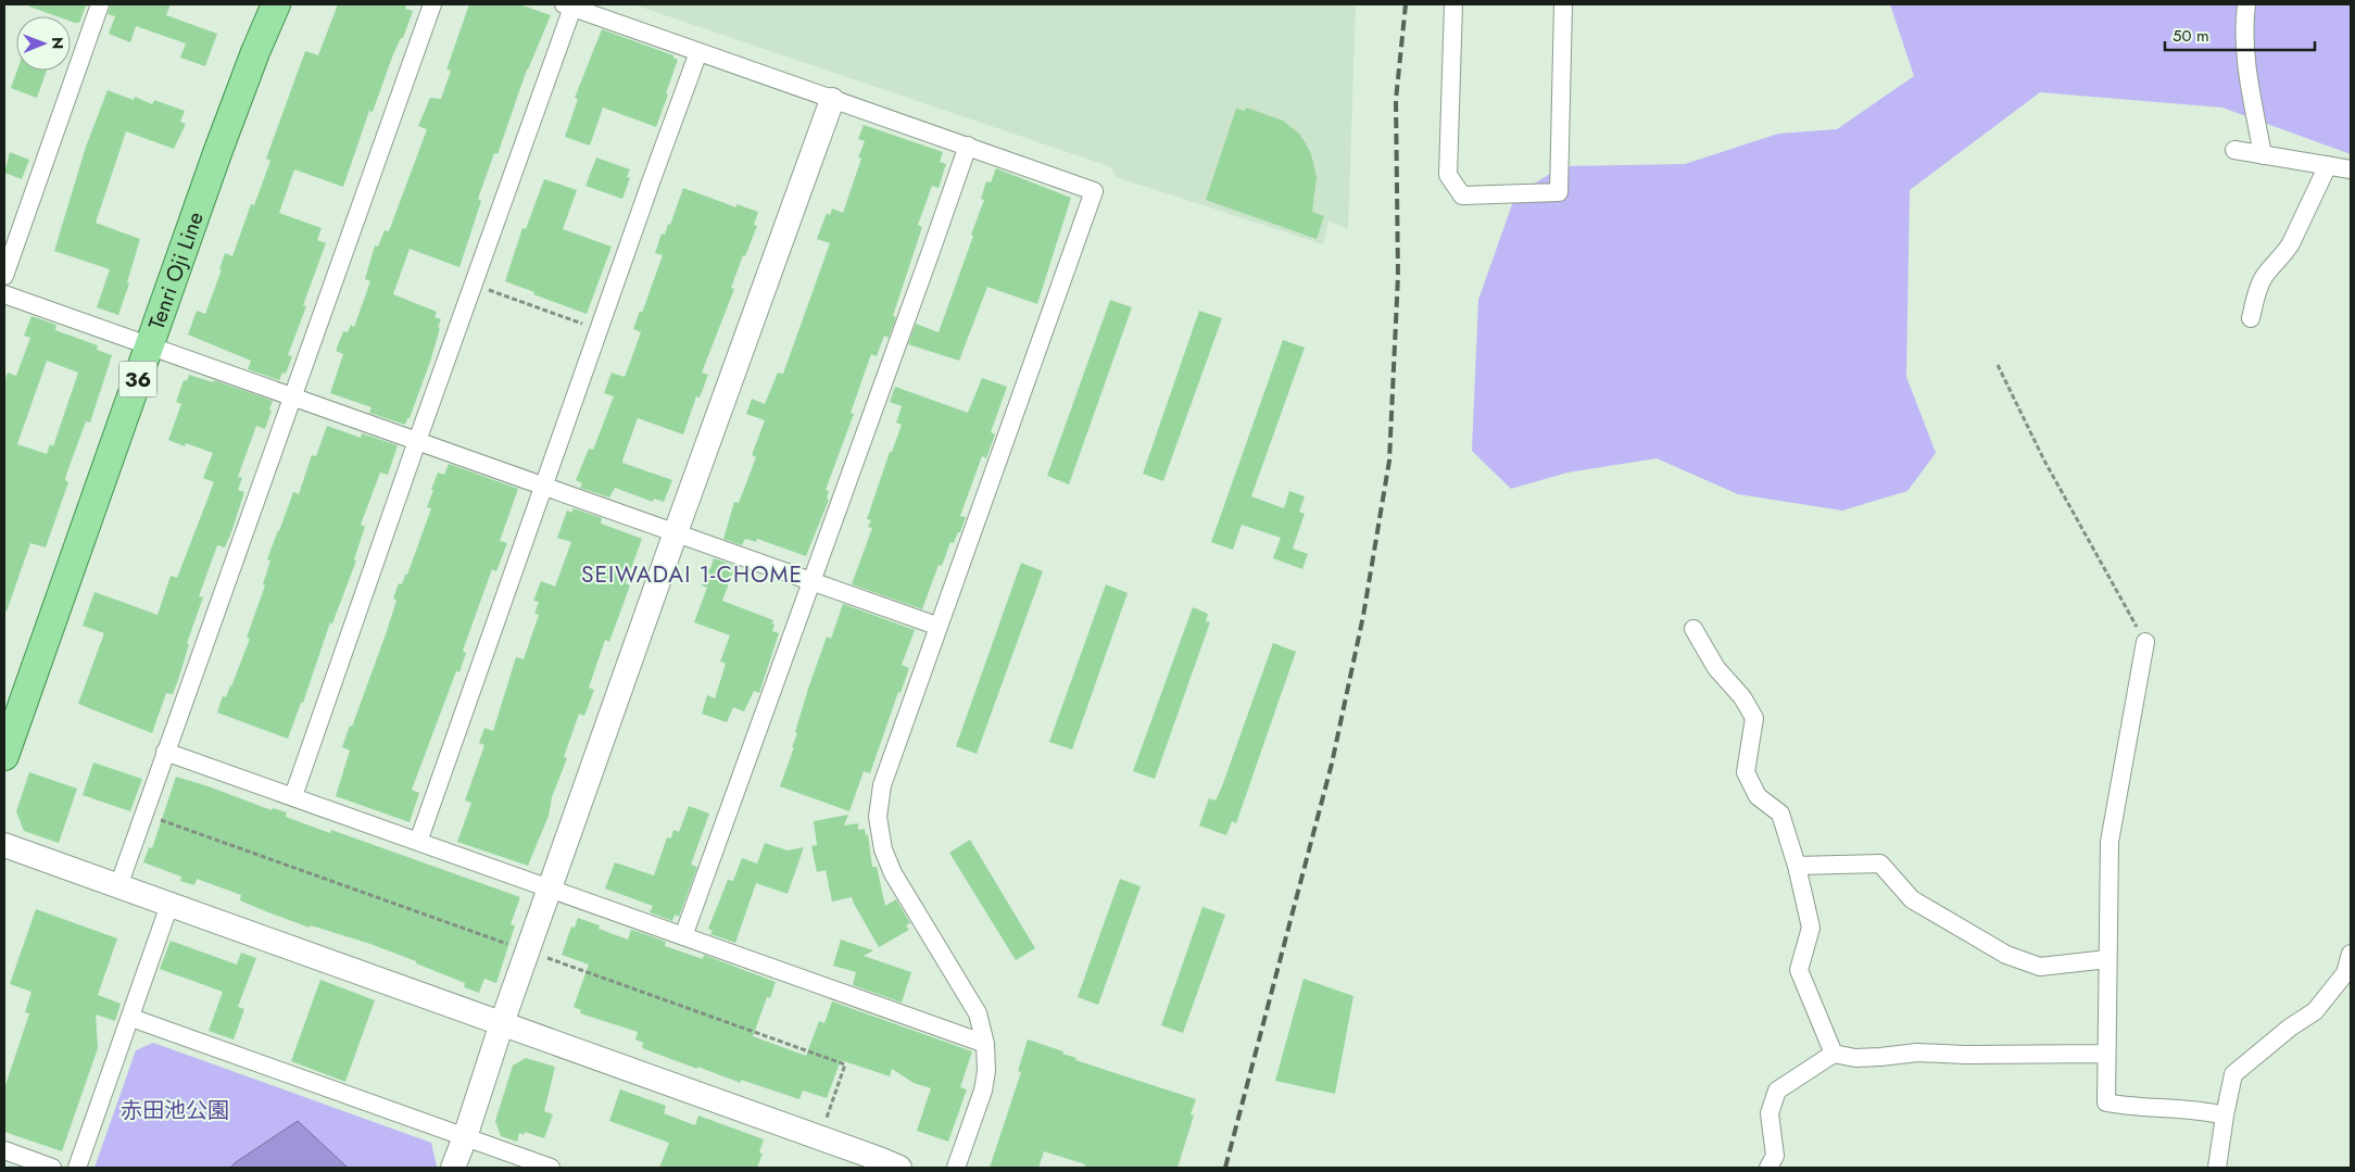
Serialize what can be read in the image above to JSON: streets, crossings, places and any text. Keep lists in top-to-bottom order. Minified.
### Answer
{"streets":{"main road":["Tenri Oji Line","36"]},"districts":["SEIWADAI 1-CHOME"],"parks":["赤田池公園"],"scale_bar":"50 m","north":"right"}
